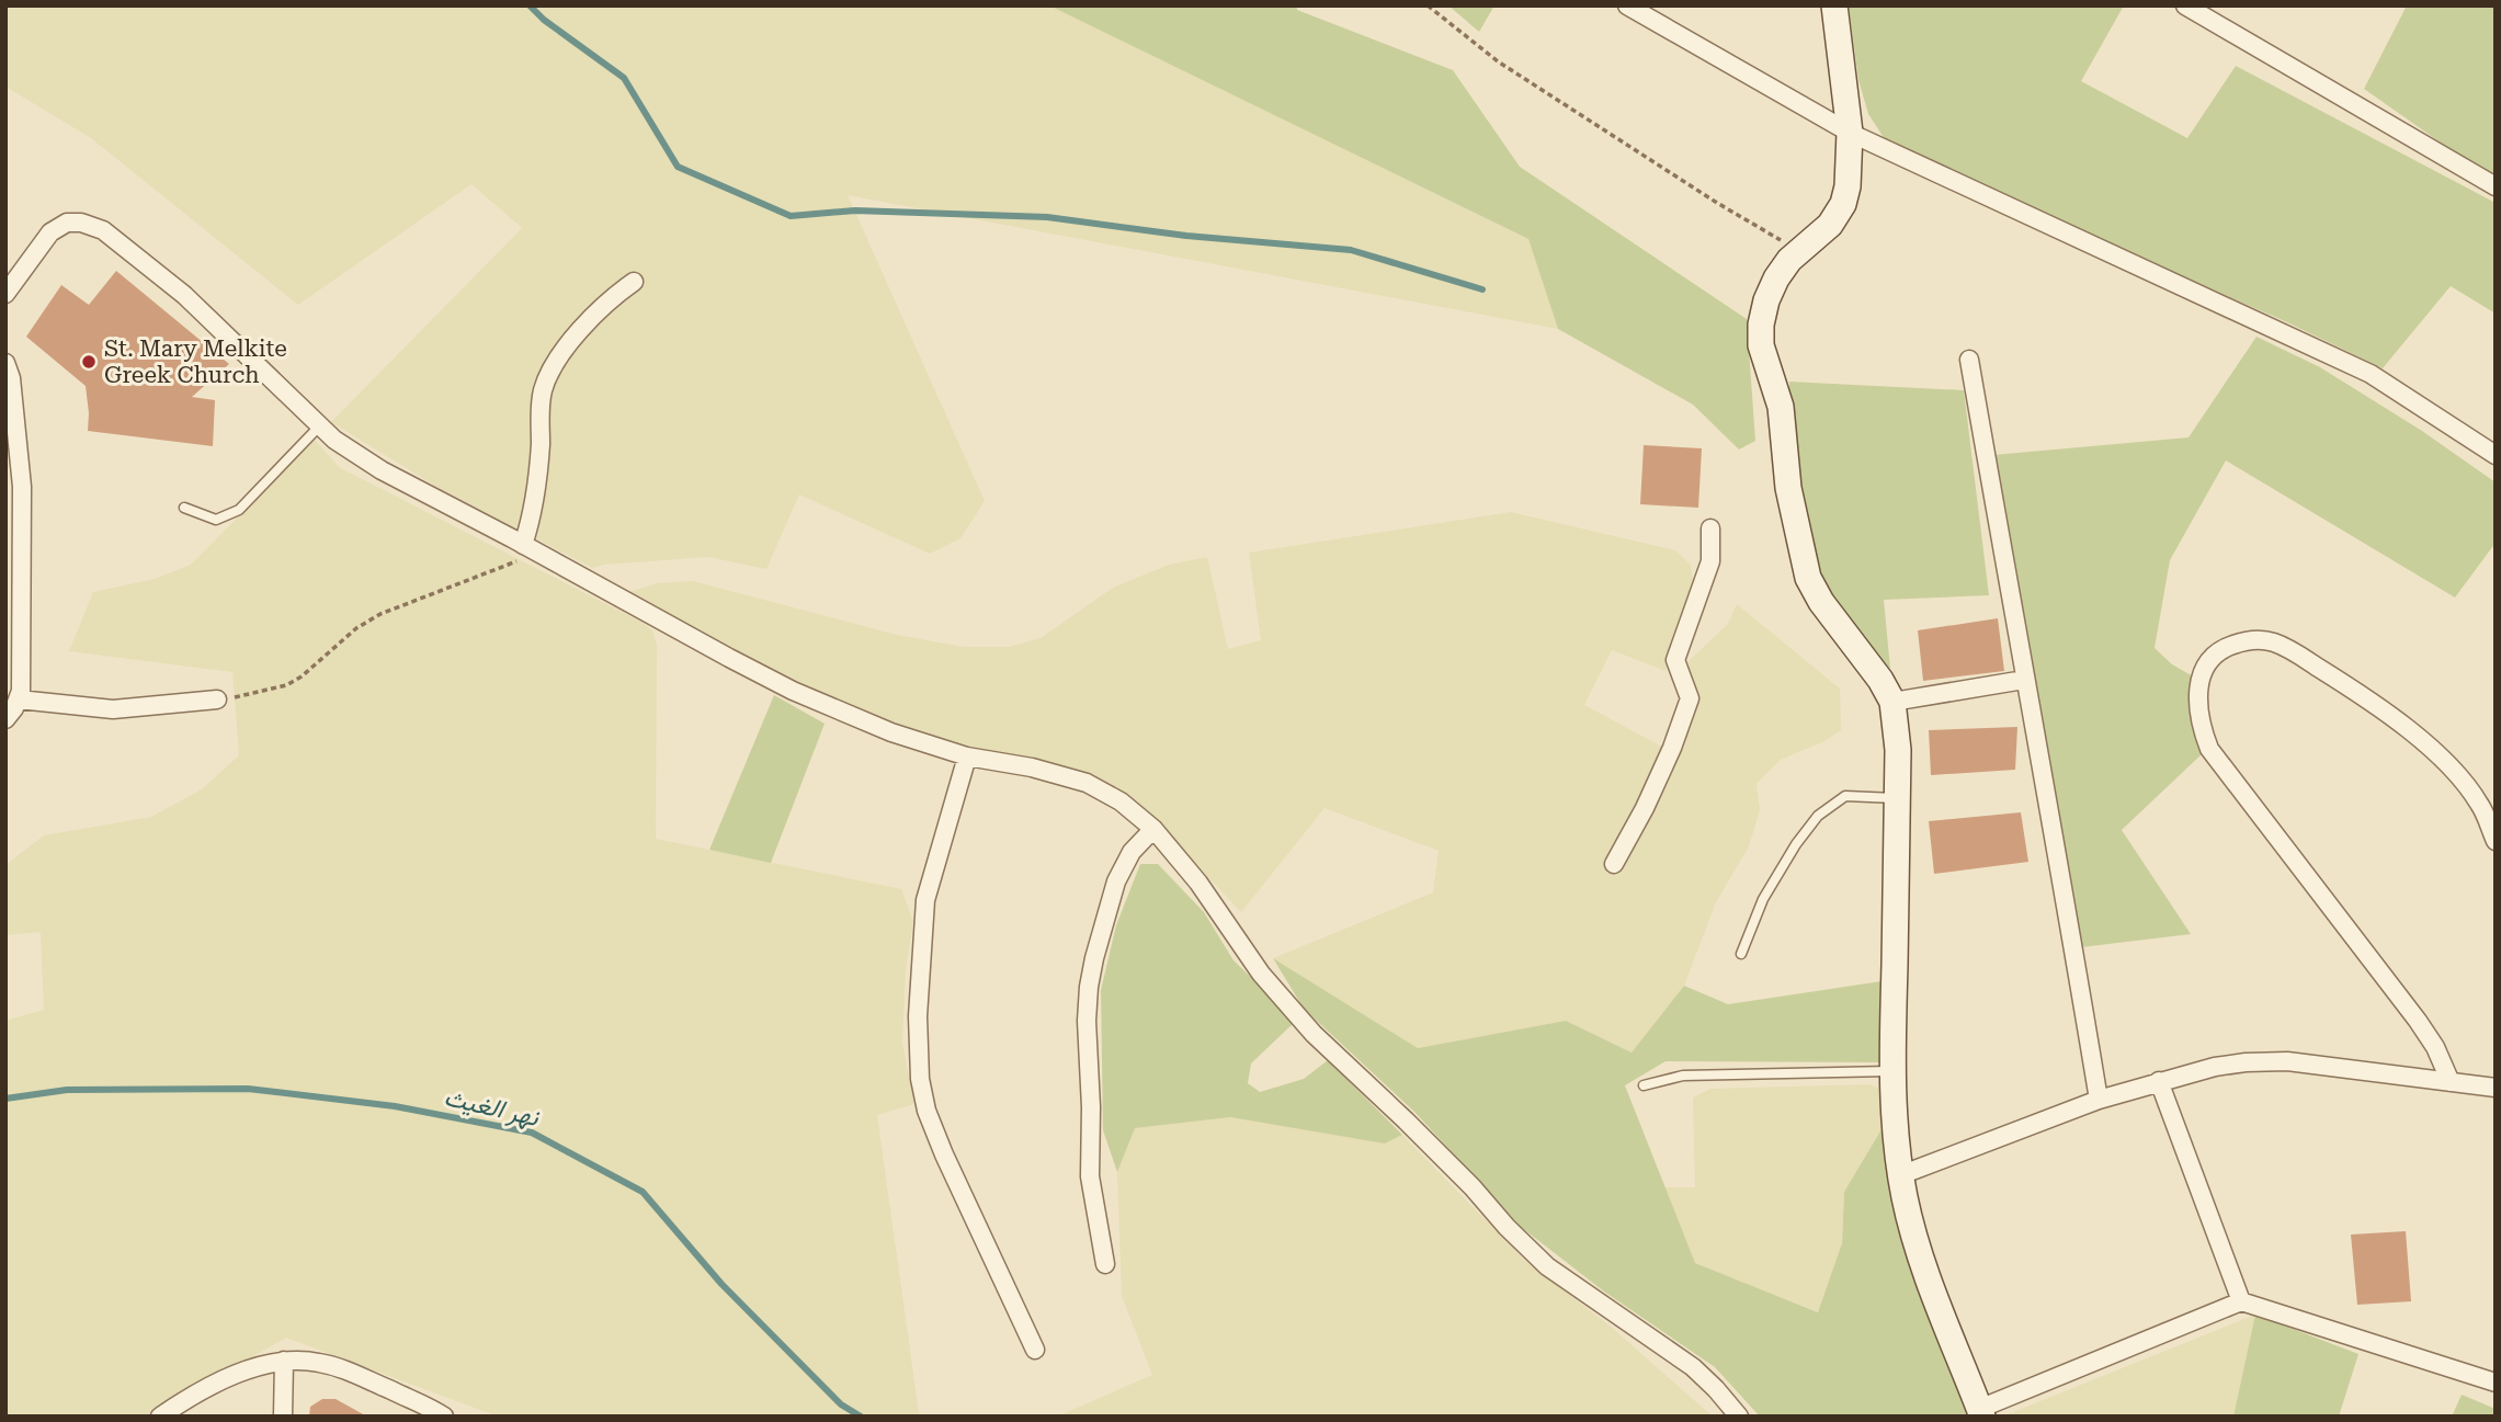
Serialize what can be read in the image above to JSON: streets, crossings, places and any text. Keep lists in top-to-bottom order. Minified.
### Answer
{"water":["نهر الغيث"],"places":["St. Mary Melkite Greek Church"]}
